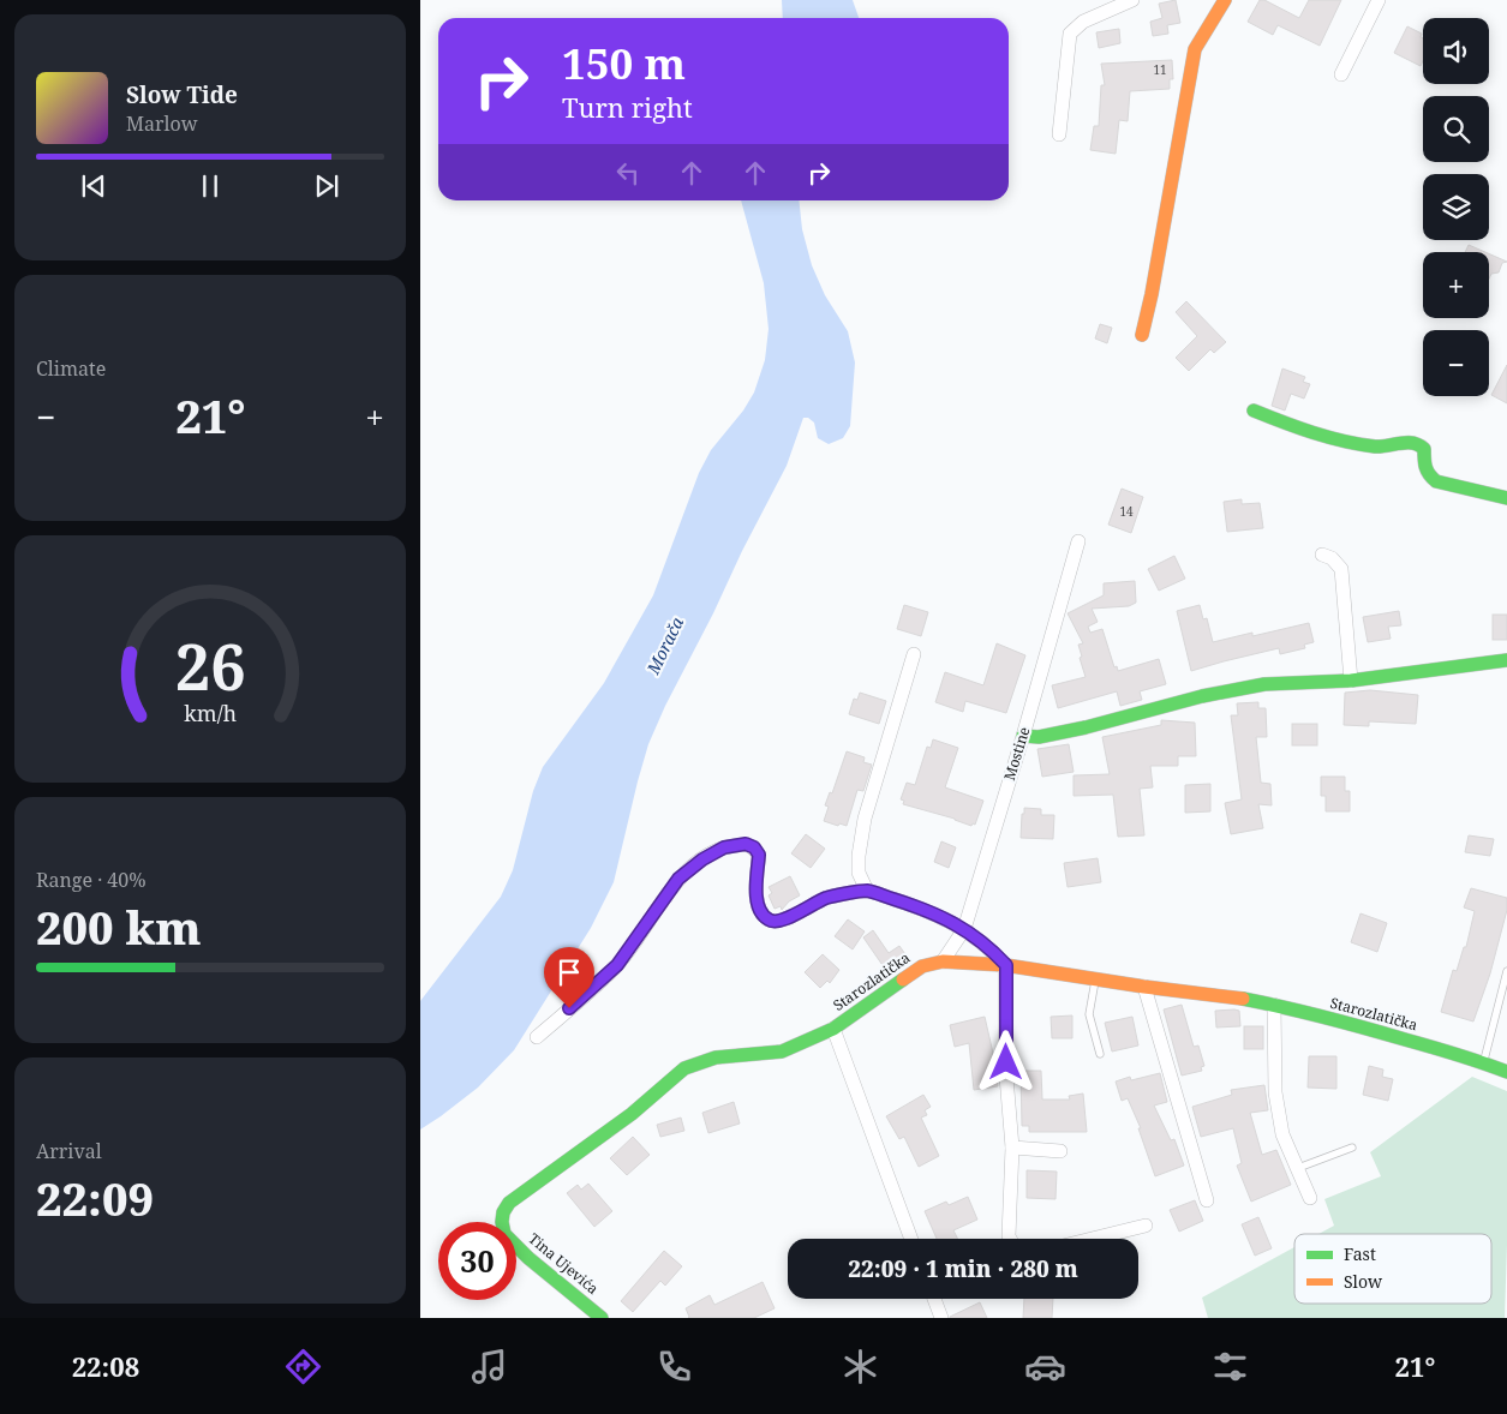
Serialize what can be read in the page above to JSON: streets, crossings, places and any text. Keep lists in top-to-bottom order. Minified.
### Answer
{"streets":{"street":["Mostine","Starozlatička","Tina Ujevića"]},"crossings":[["Mostine","Starozlatička"]],"water":["Morača"],"house_numbers":["11","14"],"legend":["Fast","Slow"],"page":{"map_buttons":["+","−"],"turn":["150 m","Turn right"],"song":["Slow Tide","Marlow"],"tile":["Climate",["Range · 40%","200 km"],["Arrival","22:09"]],"heat":["−","21°","+"],"limit":"30","trip":"22:09 · 1 min · 280 m","tabs":["22:08","21°"],"gauge":["26","km/h"]}}
